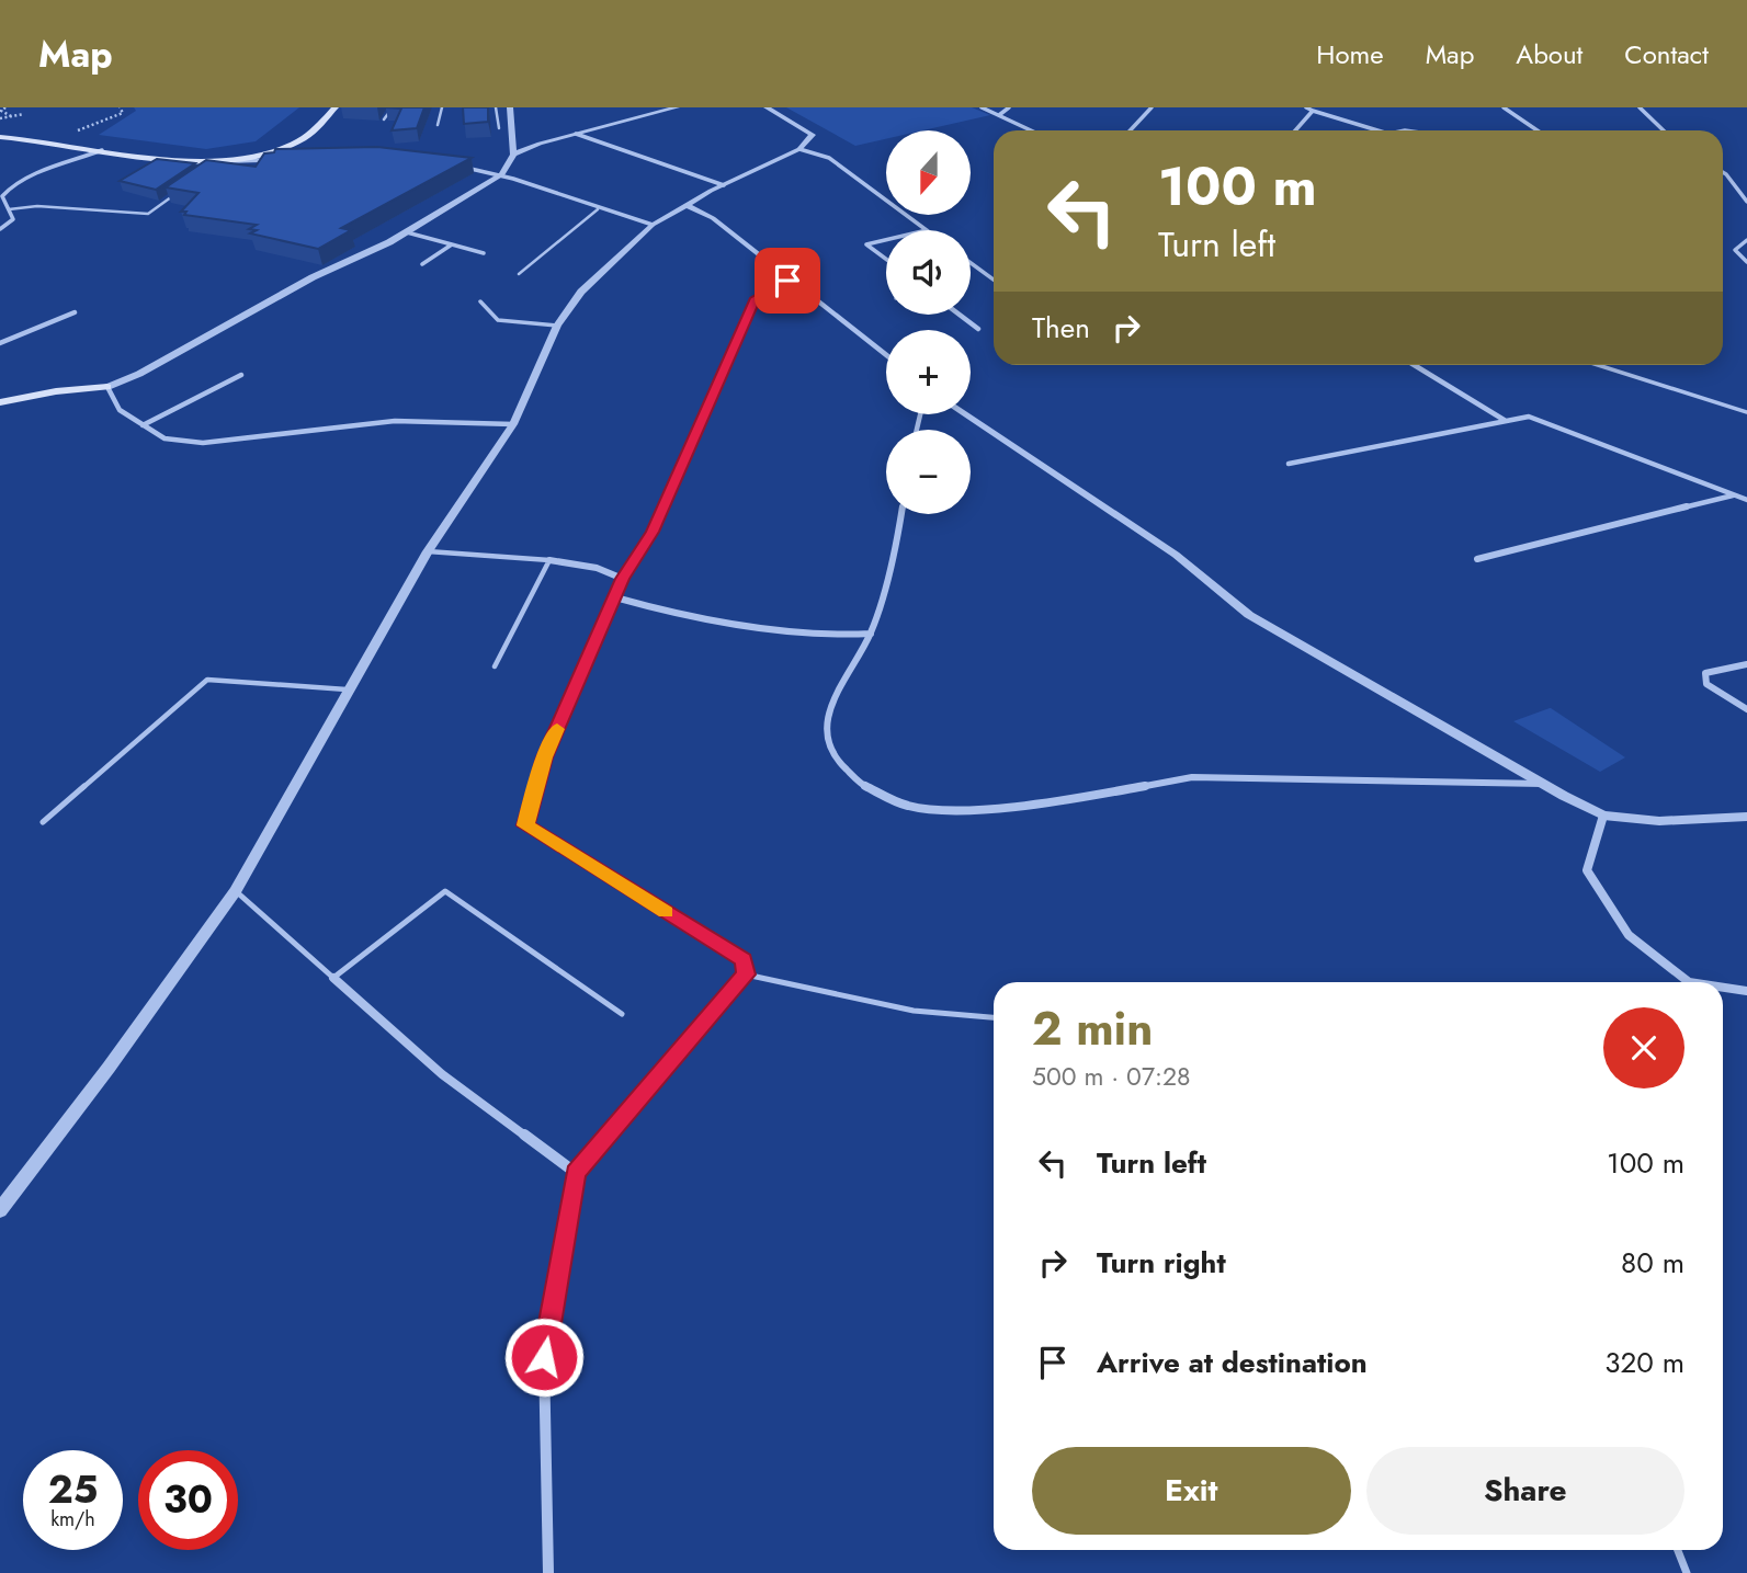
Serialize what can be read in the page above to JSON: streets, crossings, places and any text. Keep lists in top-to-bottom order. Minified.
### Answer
{"north":"bottom","page":{"header":"Map","nav":["Home","Map","About","Contact"],"map_buttons":["+","−"],"turn":["100 m","Turn left"],"then":"Then","heading":["2 min","500 m · 07:28"],"list":[{"name":"Turn left","value":"100 m"},{"name":"Turn right","value":"80 m"},{"name":"Arrive at destination","value":"320 m"}],"buttons":["Exit","Share"],"speed":"25 km/h","limit":"30"}}
